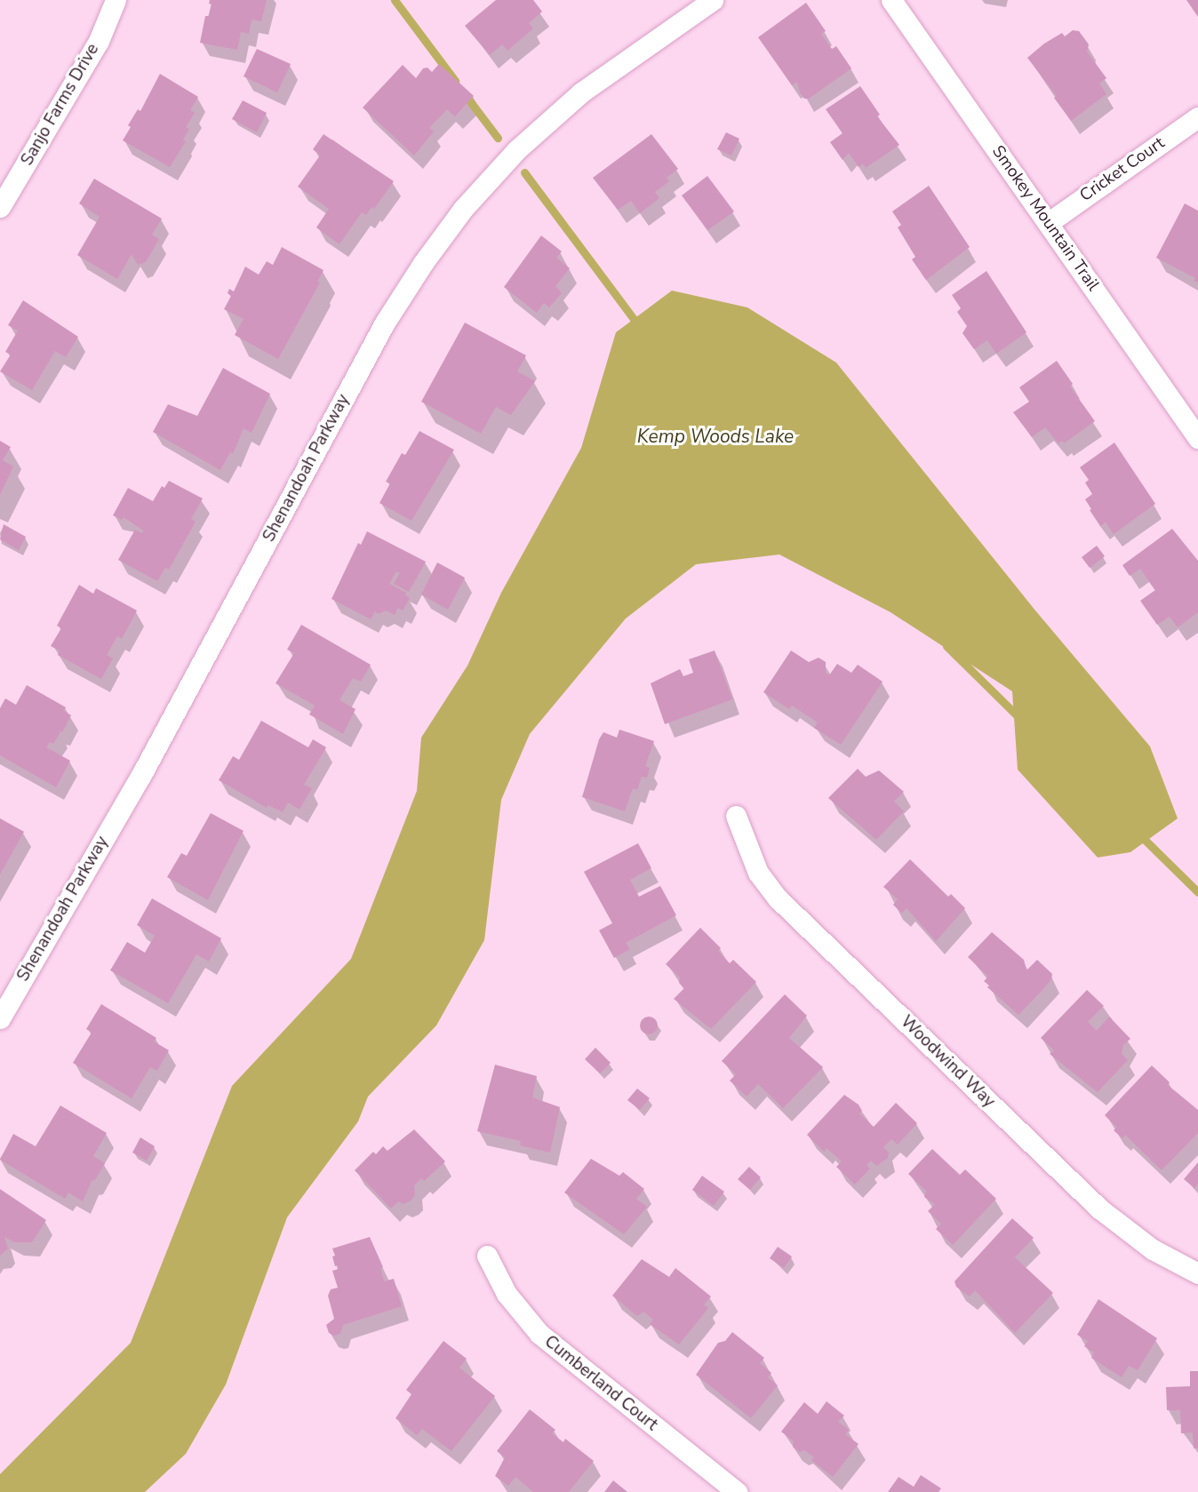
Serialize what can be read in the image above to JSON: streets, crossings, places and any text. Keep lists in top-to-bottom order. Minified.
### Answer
{"streets":{"street":["Sanjo Farms Drive","Cricket Court","Smokey Mountain Trail","Shenandoah Parkway","Woodwind Way","Cumberland Court"]},"crossings":[["Cricket Court","Smokey Mountain Trail"]],"water":["Kemp Woods Lake"]}
